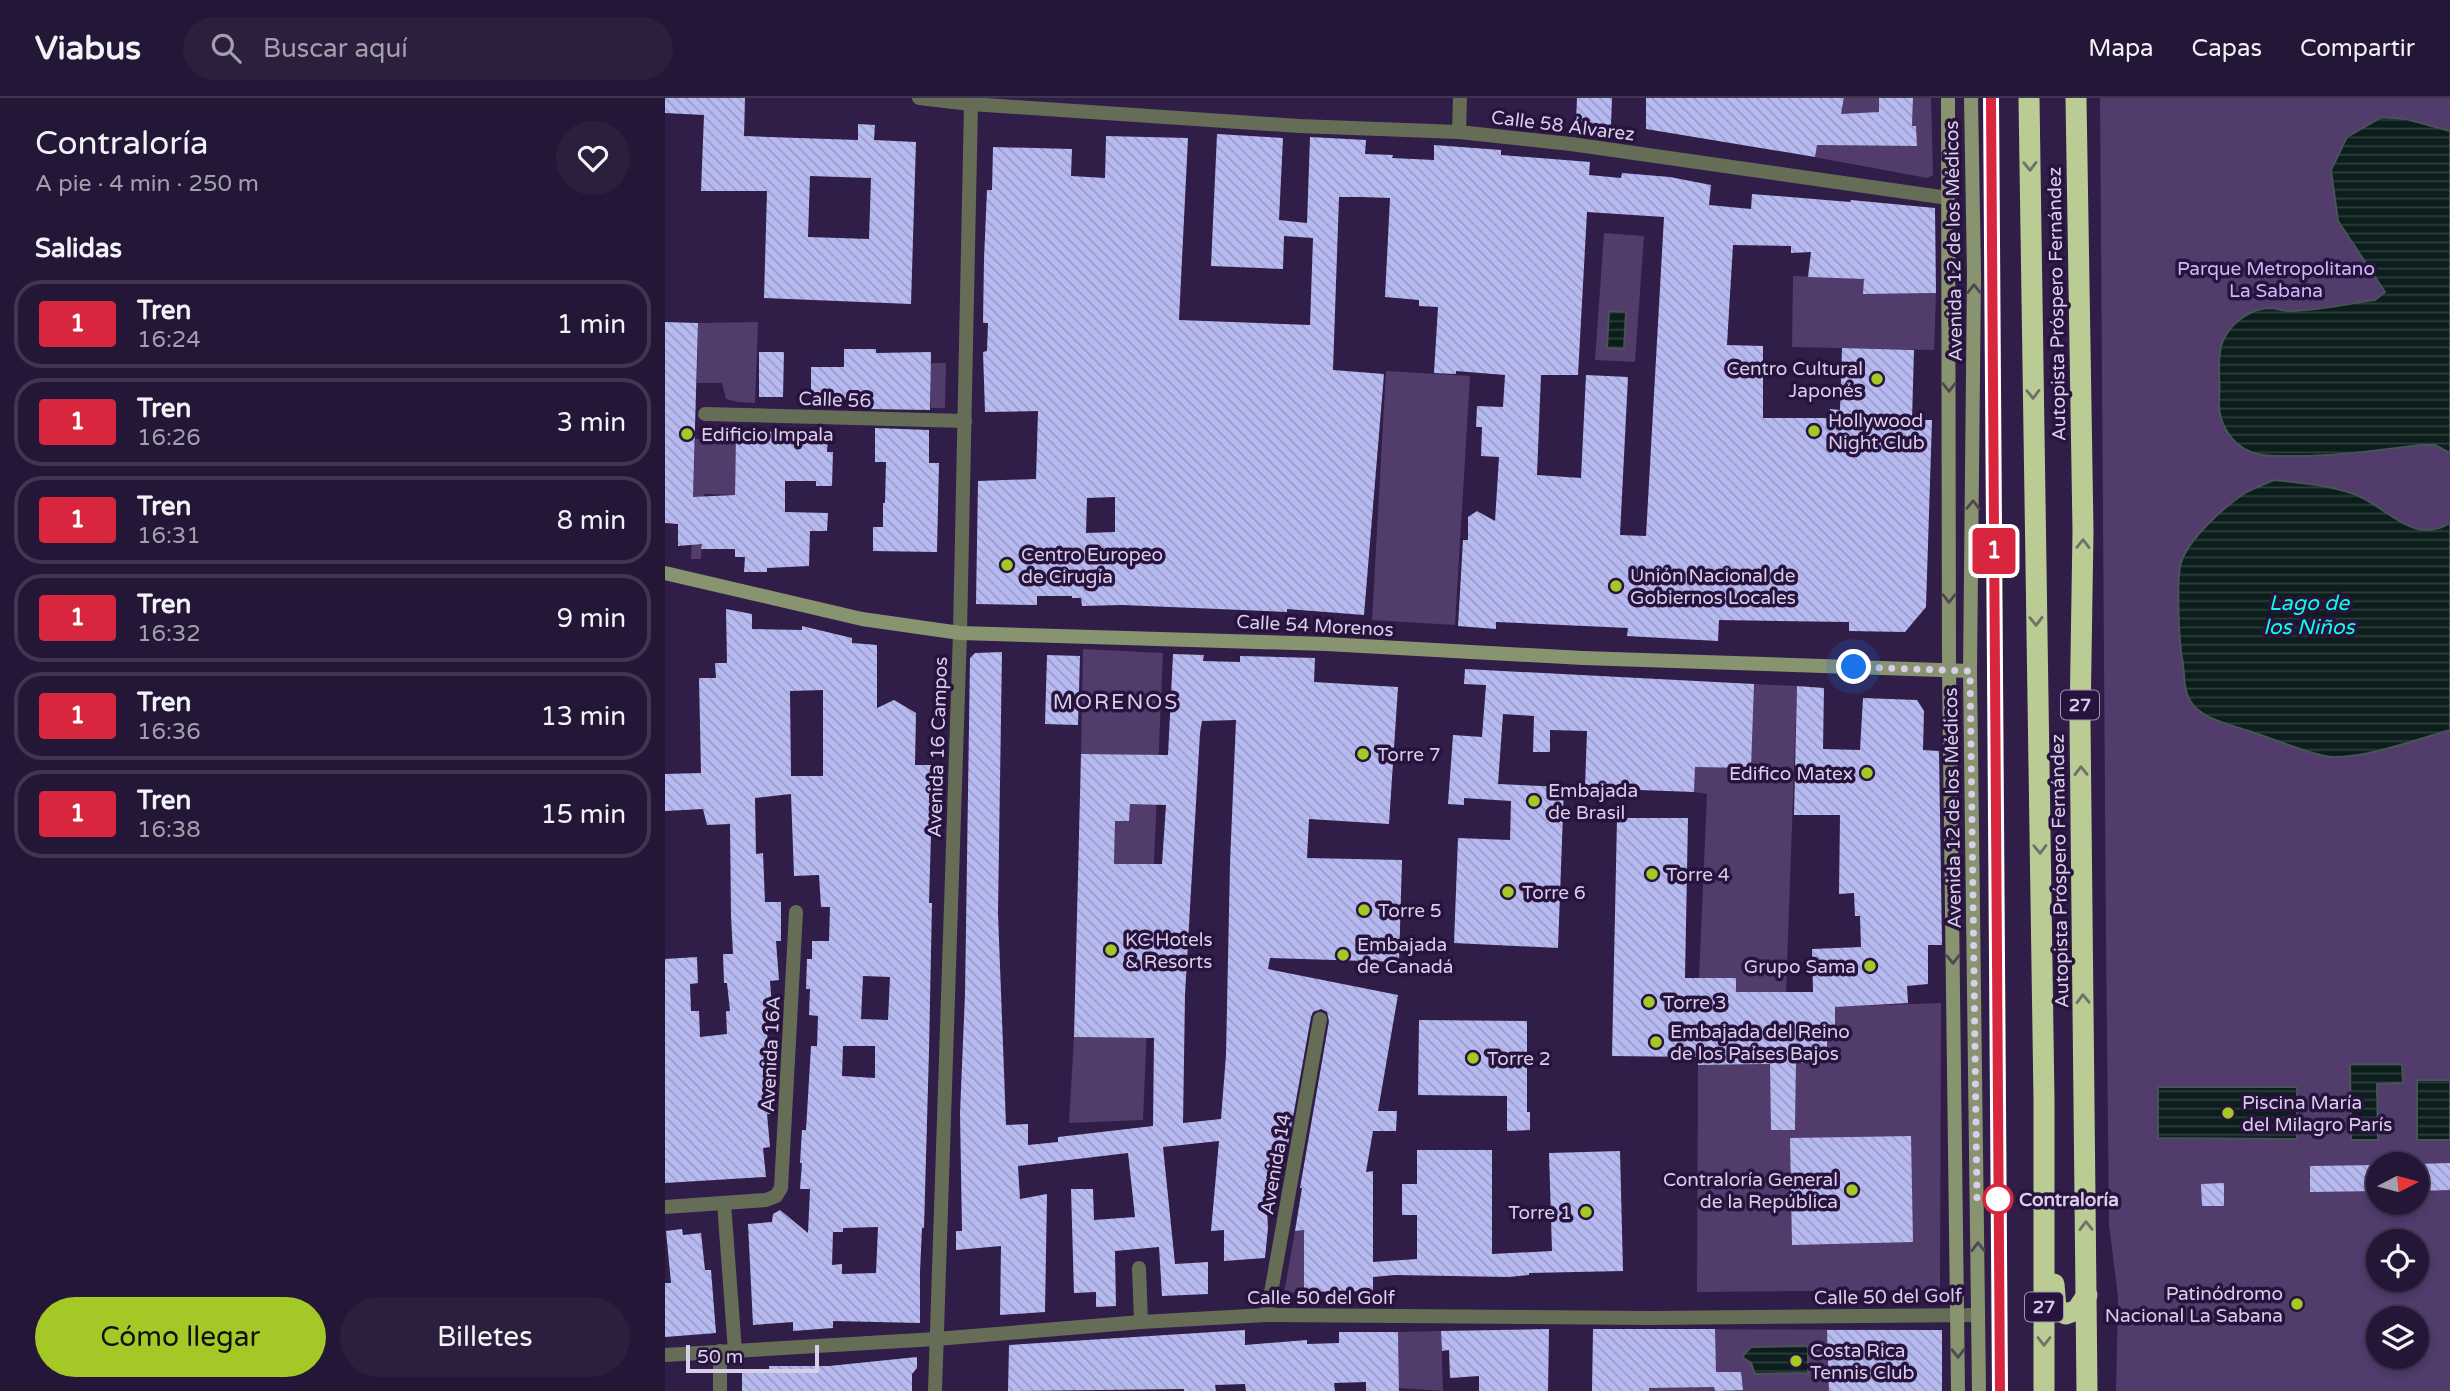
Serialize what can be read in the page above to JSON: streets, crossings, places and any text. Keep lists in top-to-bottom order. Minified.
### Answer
{"streets":{"highway":["Autopista Próspero Fernández","27"],"main road":["Avenida 12 de los Médicos","Calle 54 Morenos"],"street":["Calle 58 Álvarez","Calle 56","Avenida 16 Campos","Avenida 16A","Avenida 14","Calle 50 del Golf"]},"crossings":[["Calle 58 Álvarez","Avenida 12 de los Médicos"],["Calle 58 Álvarez","Avenida 16 Campos"],["Avenida 12 de los Médicos","Calle 54 Morenos"],["Avenida 12 de los Médicos","Calle 50 del Golf"],["Calle 56","Avenida 16 Campos"],["Calle 54 Morenos","Avenida 16 Campos"],["Avenida 16 Campos","Calle 50 del Golf"],["Avenida 14","Calle 50 del Golf"]],"districts":["MORENOS"],"water":["Lago de los Niños"],"parks":["Parque Metropolitano La Sabana"],"places":["Centro Cultural Japonés","Hollywood Night Club","Edificio Impala","Centro Europeo de Cirugía","Unión Nacional de Gobiernos Locales","Torre 7","Edifico Matex","Embajada de Brasil","Torre 4","Torre 6","Torre 5","KC Hotels & Resorts","Embajada de Canadá","Grupo Sama","Torre 3","Embajada del Reino de los Países Bajos","Torre 2","Piscina María del Milagro París","Contraloría General de la República","Contraloría","Torre 1","Patinódromo Nacional La Sabana","Costa Rica Tennis Club"],"scale_bar":"50 m","north":"right","page":{"header":"Viabus","search":"Buscar aquí","nav":["Mapa","Capas","Compartir"],"heading":[["Contraloría","A pie · 4 min · 250 m"],"Salidas"],"on_map":"1","list":[{"mark":"1","name":"Tren","note":"16:24","value":"1 min"},{"mark":"1","name":"Tren","note":"16:26","value":"3 min"},{"mark":"1","name":"Tren","note":"16:31","value":"8 min"},{"mark":"1","name":"Tren","note":"16:32","value":"9 min"},{"mark":"1","name":"Tren","note":"16:36","value":"13 min"},{"mark":"1","name":"Tren","note":"16:38","value":"15 min"}],"buttons":["Cómo llegar","Billetes"],"scale":"50 m"}}
